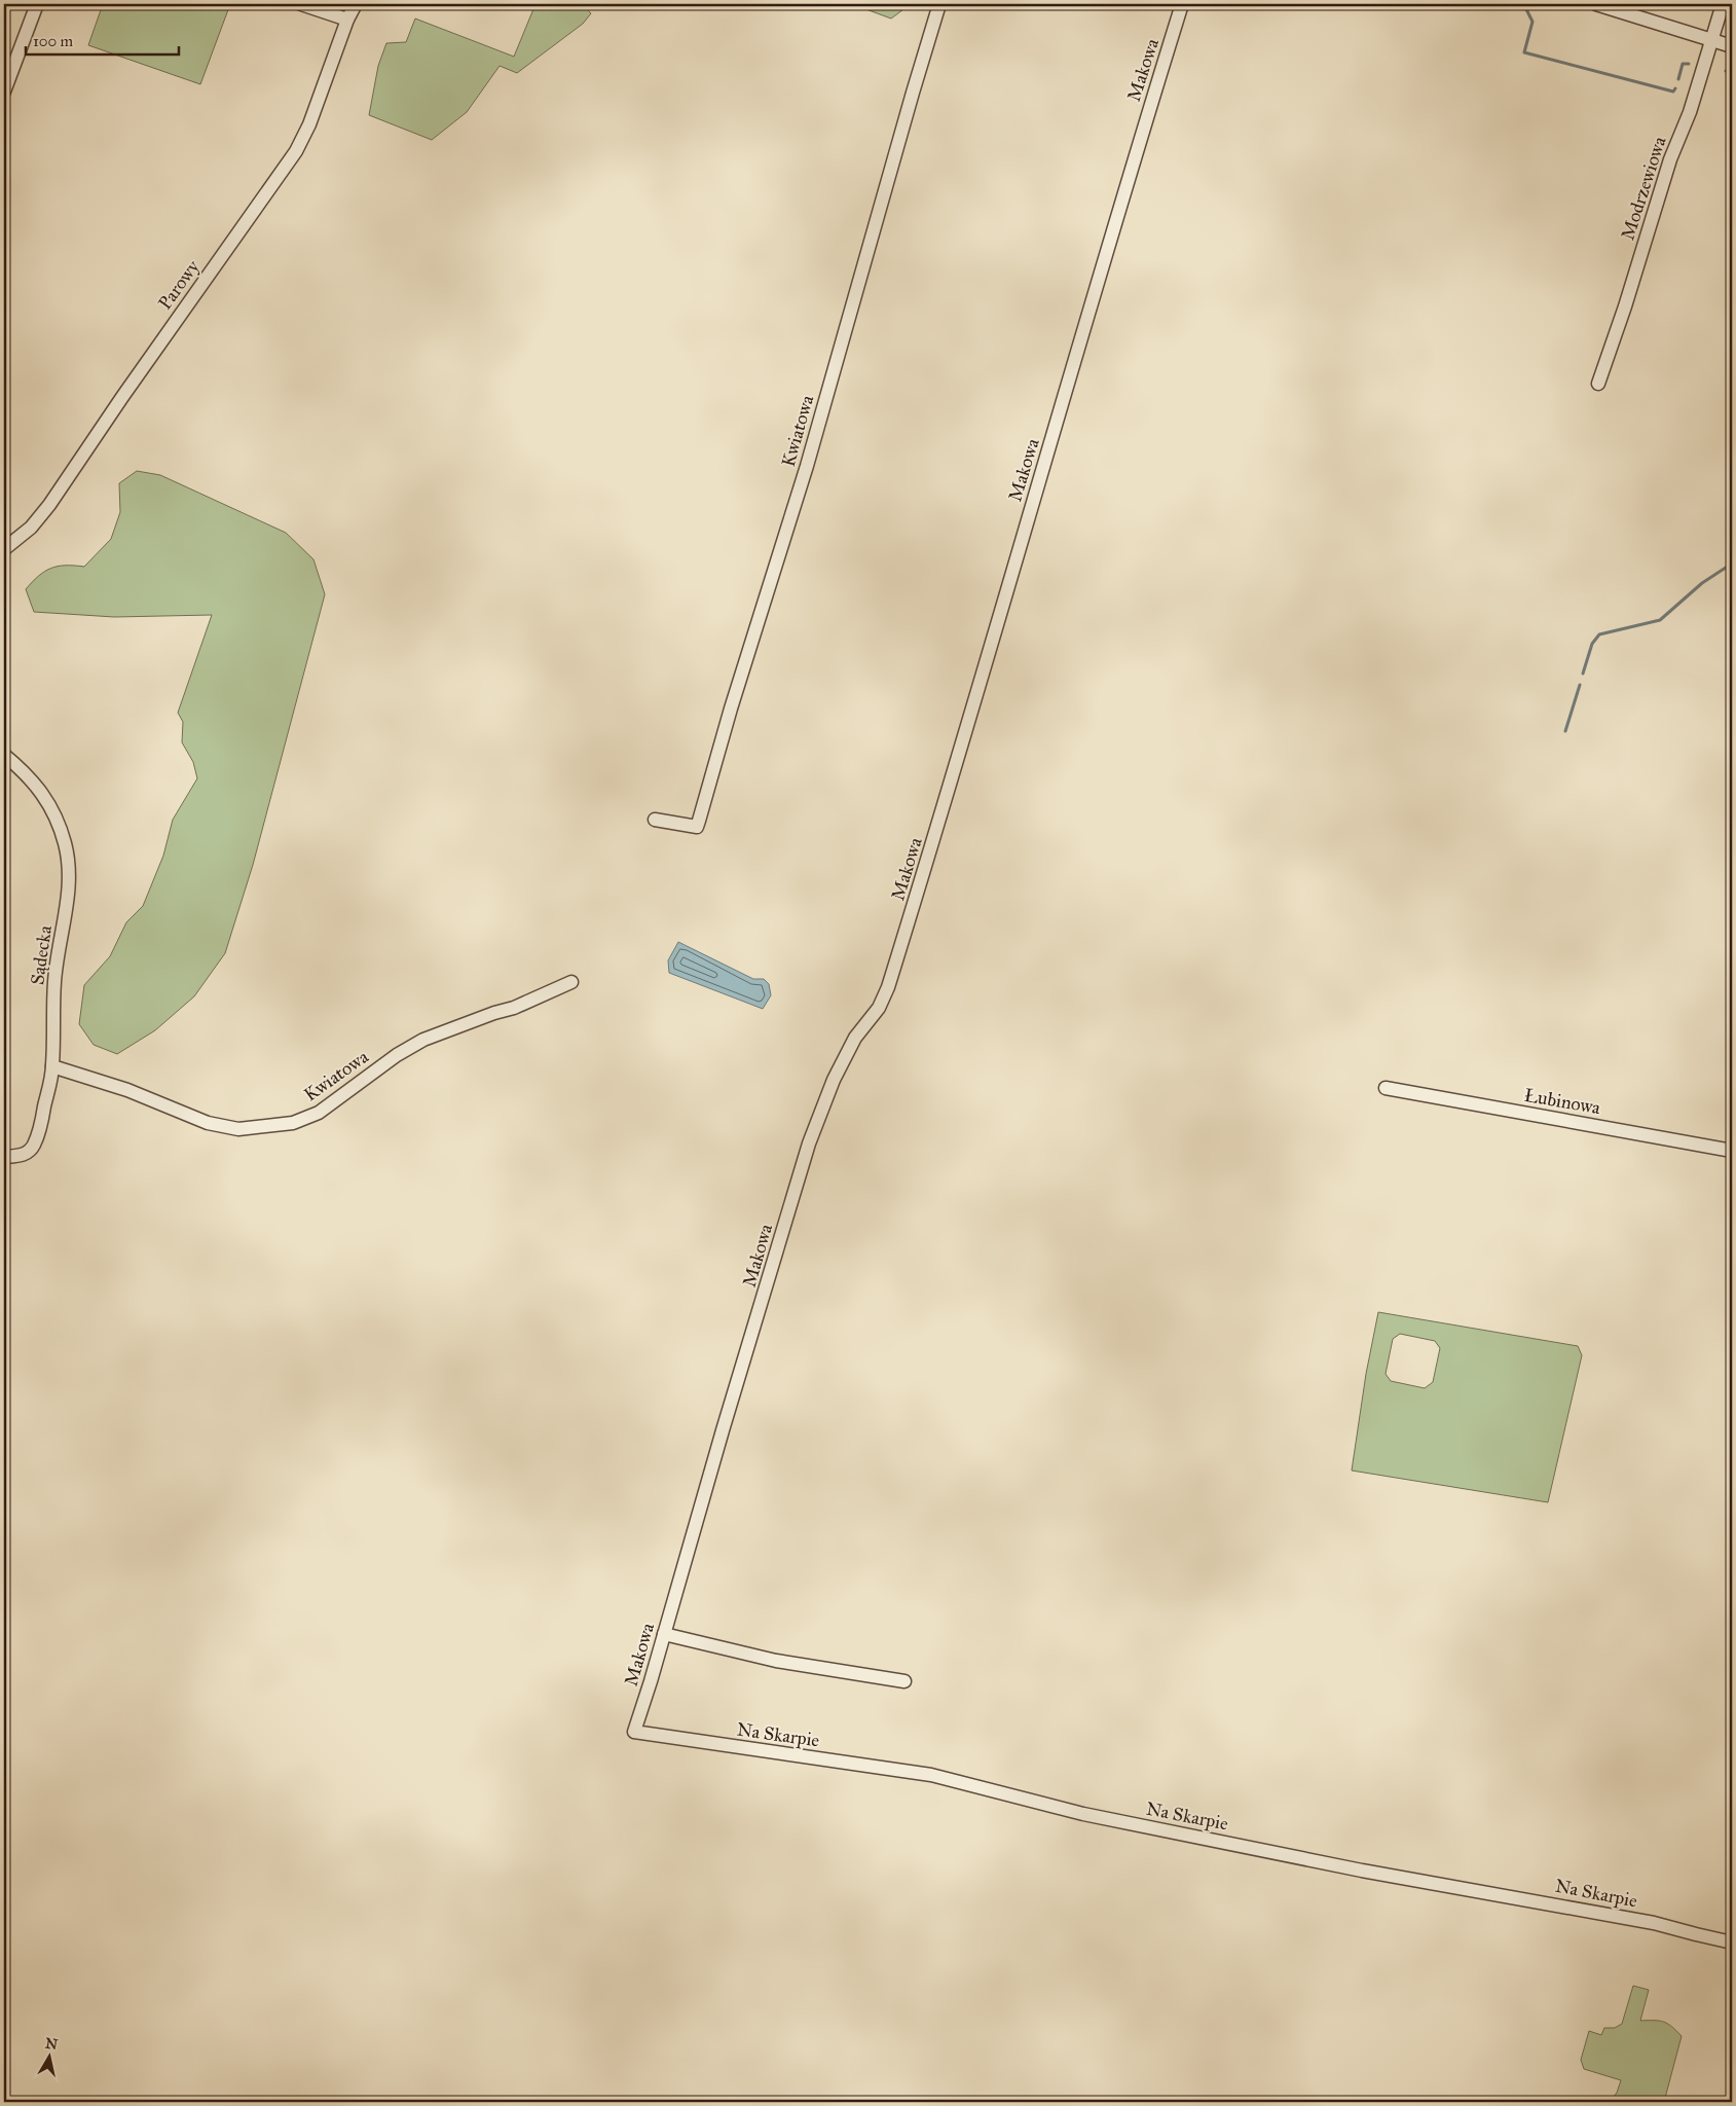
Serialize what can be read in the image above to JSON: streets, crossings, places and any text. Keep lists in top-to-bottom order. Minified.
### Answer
{"streets":{"street":["Makowa","Modrzewiowa","Parowy","Kwiatowa","Sądecka","Łubinowa","Na Skarpie"]},"crossings":[["Makowa","Na Skarpie"],["Kwiatowa","Sądecka"]],"scale_bar":"100 m","north":"top"}
